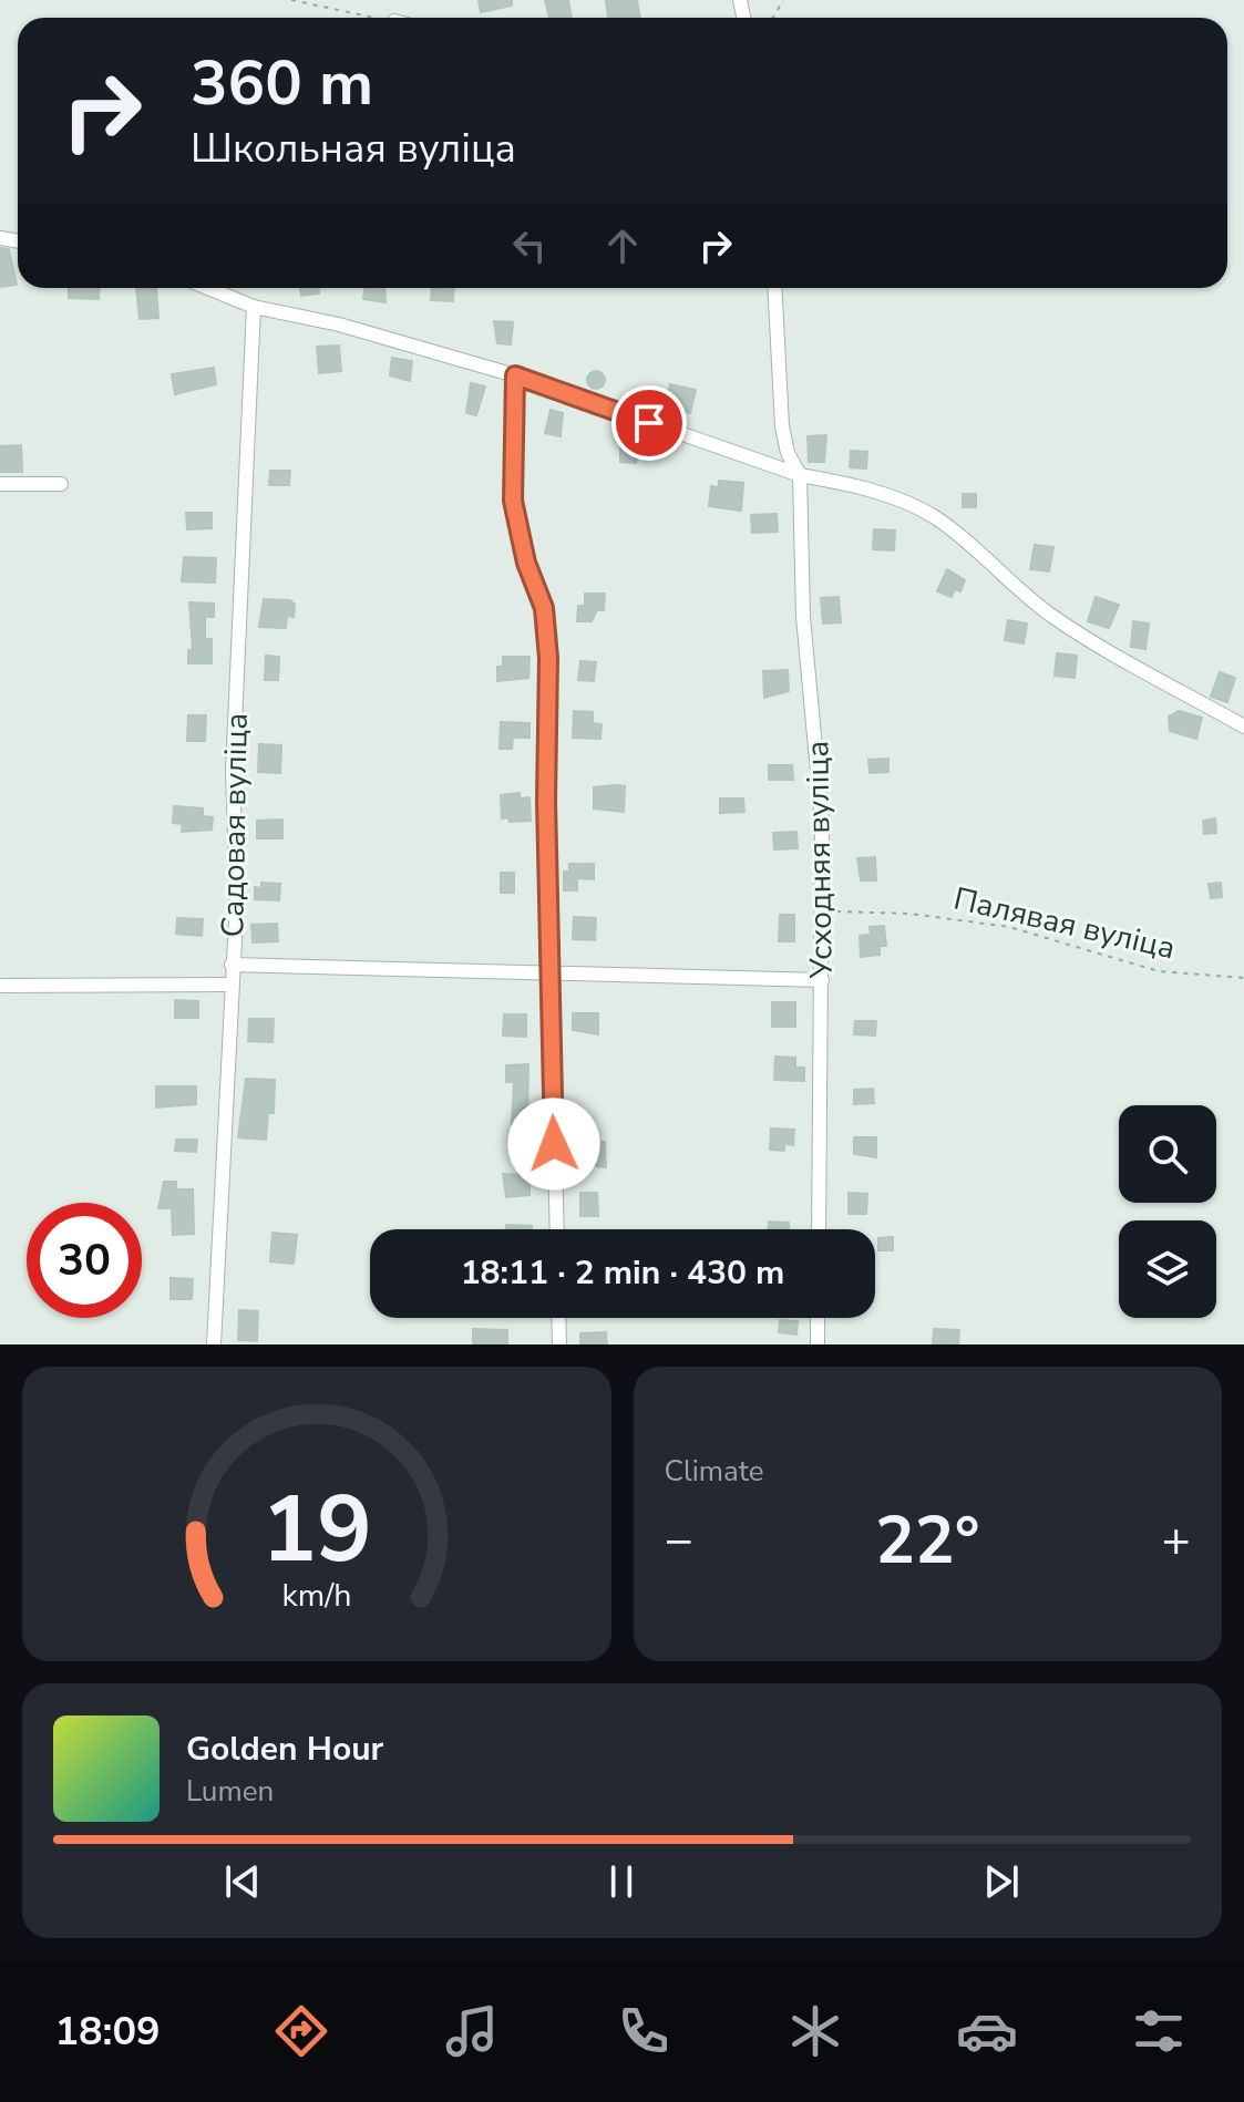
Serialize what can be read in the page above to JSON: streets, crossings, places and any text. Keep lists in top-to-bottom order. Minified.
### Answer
{"streets":{"street":["Садовая вуліца","Усходняя вуліца"],"path":["Палявая вуліца"]},"crossings":[["Усходняя вуліца","Палявая вуліца"]],"page":{"turn":["360 m","Школьная вуліца"],"limit":"30","trip":"18:11 · 2 min · 430 m","tile":"Climate","heat":["−","22°","+"],"song":["Golden Hour","Lumen"],"tabs":"18:09","gauge":["19","km/h"]}}
